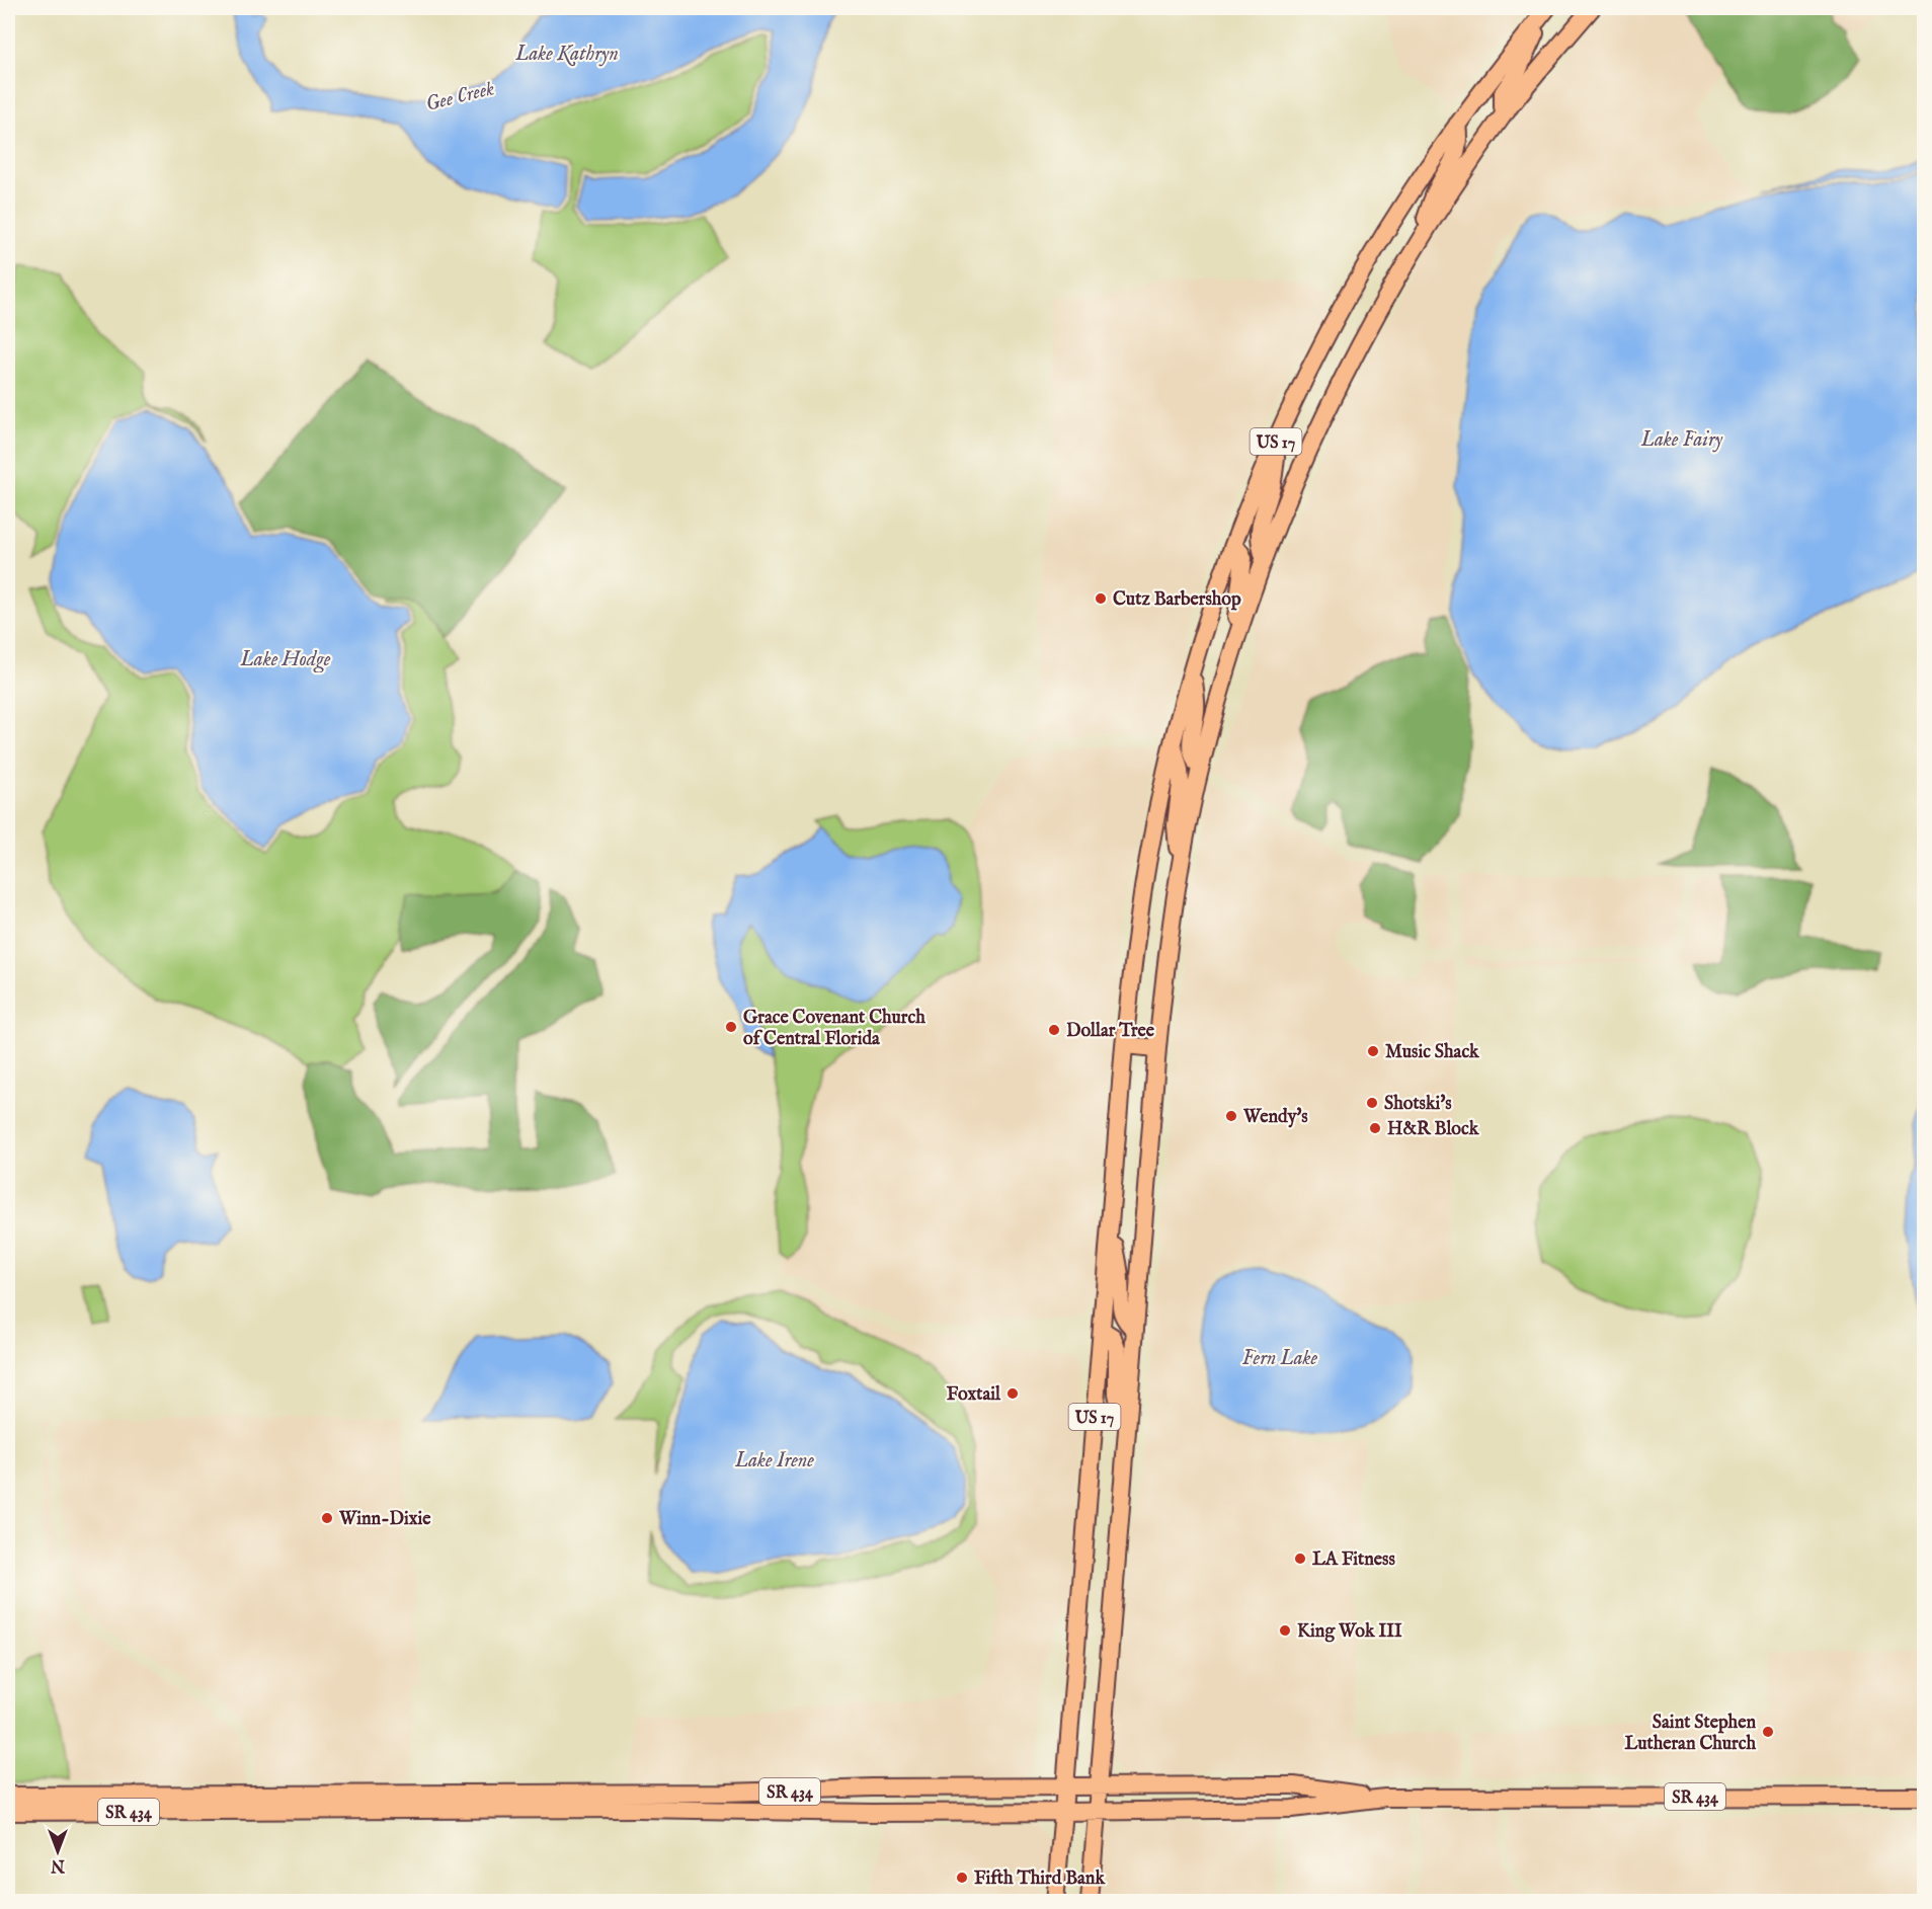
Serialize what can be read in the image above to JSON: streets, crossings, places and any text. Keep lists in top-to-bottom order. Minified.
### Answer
{"streets":{"main road":["US 17","SR 434"]},"crossings":[["US 17","SR 434"]],"water":["Lake Kathryn","Gee Creek","Lake Fairy","Lake Hodge","Fern Lake","Lake Irene"],"places":["Cutz Barbershop","Grace Covenant Church of Central Florida","Dollar Tree","Music Shack","Shotski's","Wendy's","H&R Block","Foxtail","Winn-Dixie","LA Fitness","King Wok III","Saint Stephen Lutheran Church","Fifth Third Bank"],"north":"bottom"}
